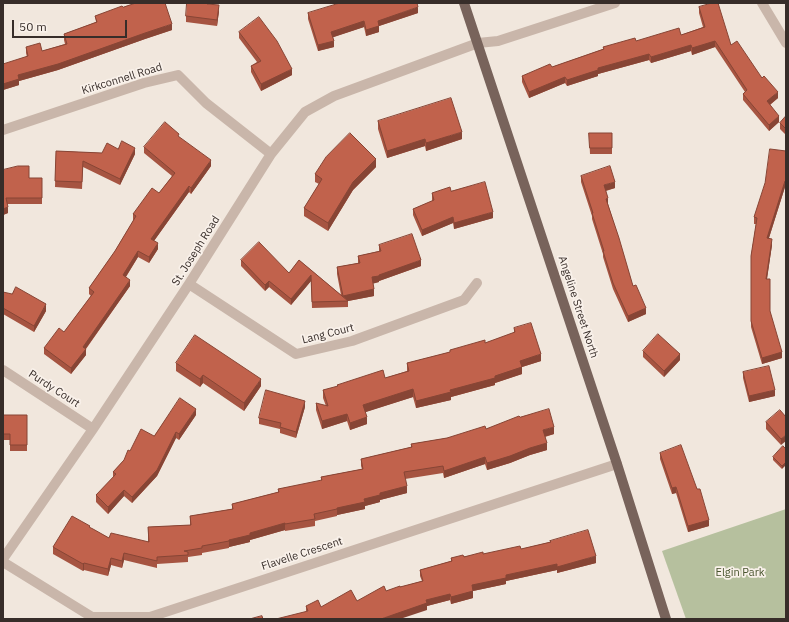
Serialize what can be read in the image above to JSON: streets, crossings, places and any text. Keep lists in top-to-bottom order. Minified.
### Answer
{"streets":{"main road":["Angeline Street North"],"street":["Kirkconnell Road","St. Joseph Road","Lang Court","Purdy Court","Flavelle Crescent"]},"crossings":[["Kirkconnell Road","St. Joseph Road"],["St. Joseph Road","Angeline Street North"],["St. Joseph Road","Lang Court"],["St. Joseph Road","Purdy Court"],["Angeline Street North","Flavelle Crescent"]],"parks":["Elgin Park"],"scale_bar":"50 m"}
